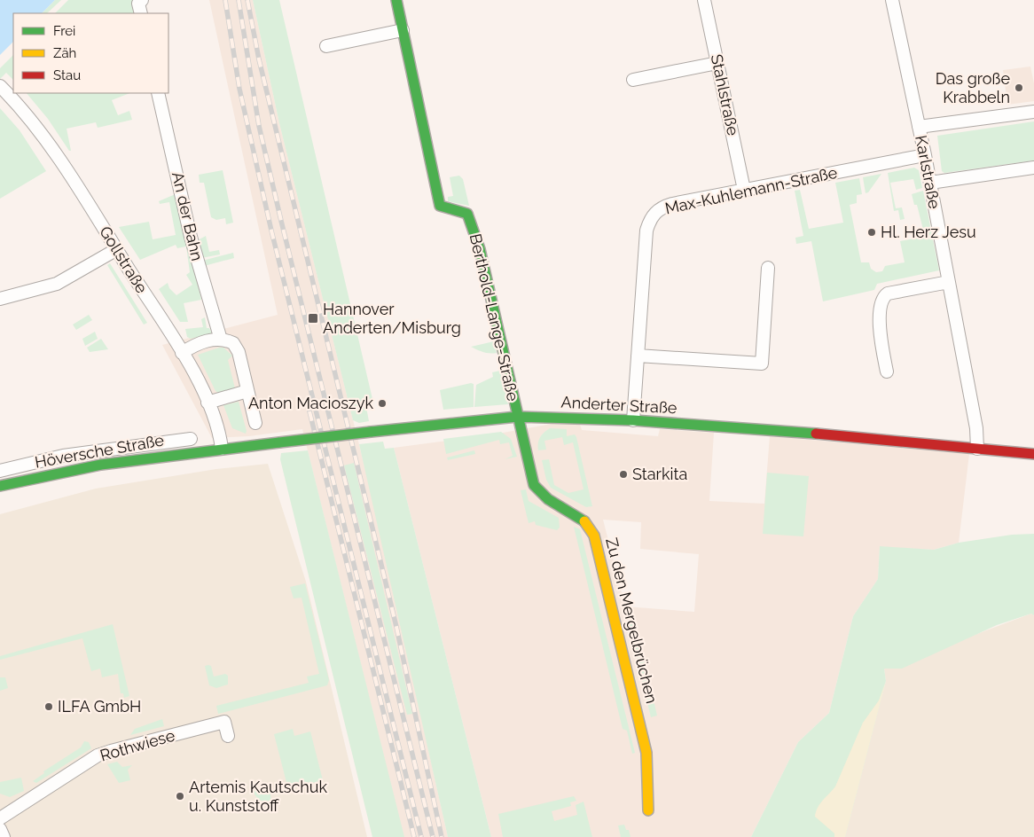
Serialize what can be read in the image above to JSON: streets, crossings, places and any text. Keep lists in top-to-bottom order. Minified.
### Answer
{"streets":{"main road":["Berthold-Lange-Straße","Anderter Straße","Höversche Straße","Zu den Mergelbrüchen"],"street":["Stahlstraße","Karlstraße","Max-Kuhlemann-Straße","An der Bahn","Gollstraße","Rothwiese"]},"crossings":[["Stahlstraße","Max-Kuhlemann-Straße"],["Karlstraße","Max-Kuhlemann-Straße"],["Karlstraße","Anderter Straße"],["Max-Kuhlemann-Straße","Anderter Straße"],["Gollstraße","Anderter Straße"],["Berthold-Lange-Straße","Anderter Straße"],["Berthold-Lange-Straße","Zu den Mergelbrüchen"],["Anderter Straße","Höversche Straße"],["Anderter Straße","Zu den Mergelbrüchen"]],"places":{"other":["Das große Krabbeln","Hl. Herz Jesu","Anton Macioszyk","Starkita","ILFA GmbH","Artemis Kautschuk u. Kunststoff"],"transit":["Hannover Anderten/Misburg"]},"legend":["Frei","Zäh","Stau"]}
